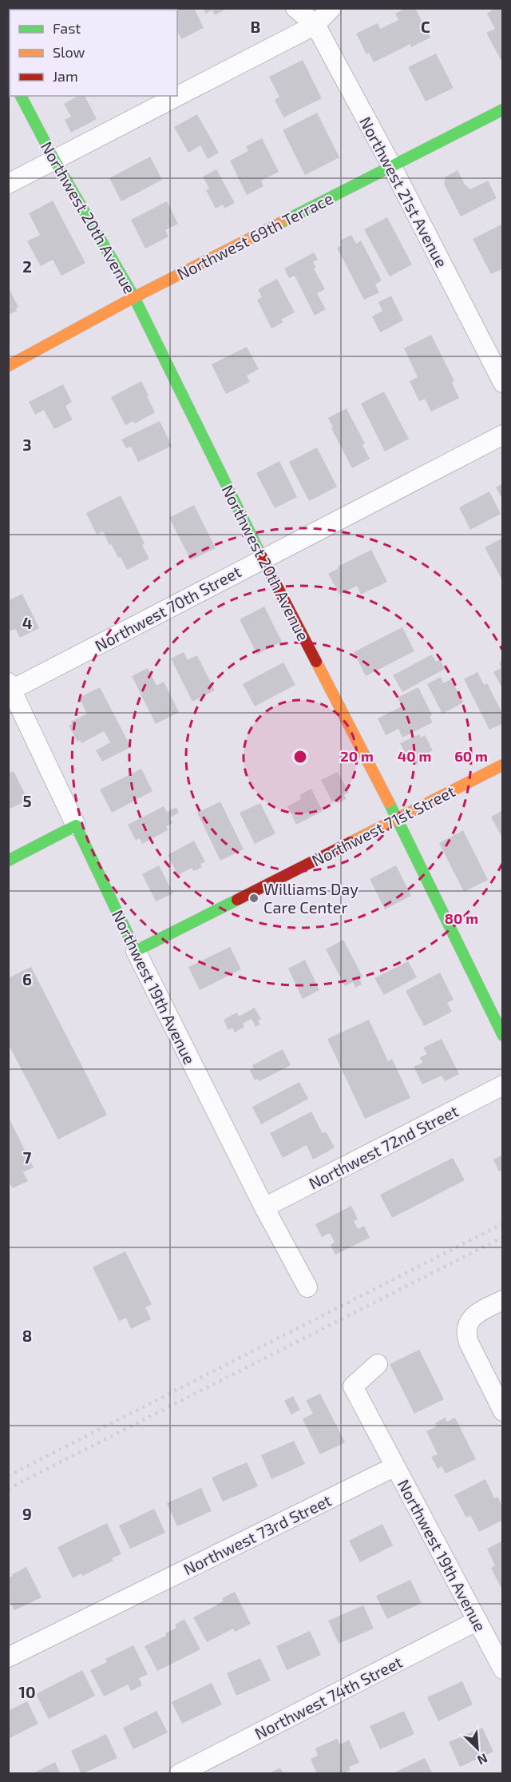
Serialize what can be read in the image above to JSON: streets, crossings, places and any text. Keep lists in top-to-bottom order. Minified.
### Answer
{"streets":{"street":["Northwest 21st Avenue","Northwest 20th Avenue","Northwest 69th Terrace","Northwest 70th Street","Northwest 71st Street","Northwest 19th Avenue","Northwest 72nd Street","Northwest 73rd Street","Northwest 74th Street"]},"crossings":[["Northwest 21st Avenue","Northwest 69th Terrace"],["Northwest 20th Avenue","Northwest 69th Terrace"],["Northwest 20th Avenue","Northwest 70th Street"],["Northwest 20th Avenue","Northwest 71st Street"],["Northwest 70th Street","Northwest 19th Avenue"],["Northwest 71st Street","Northwest 19th Avenue"],["Northwest 19th Avenue","Northwest 72nd Street"],["Northwest 19th Avenue","Northwest 73rd Street"],["Northwest 19th Avenue","Northwest 74th Street"]],"places":["Williams Day Care Center"],"legend":["Fast","Slow","Jam"],"north":"bottom right","grid":{"columns":["B","C"],"rows":["2","3","4","5","6","7","8","9","10"]},"rings":["20 m","40 m","60 m","80 m"]}
